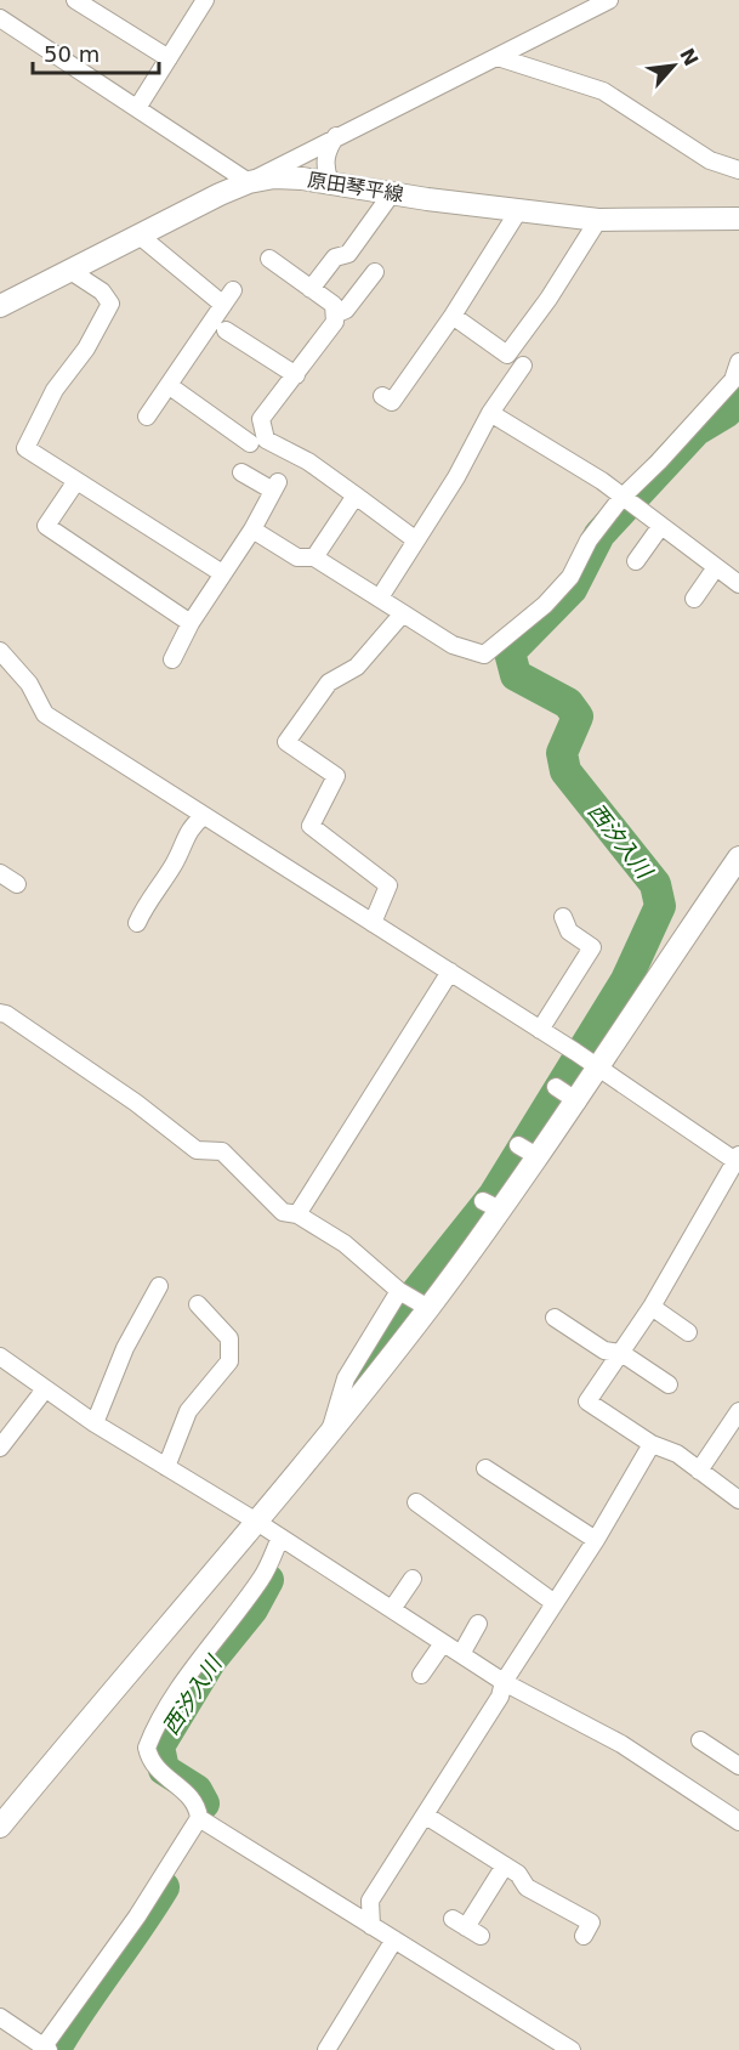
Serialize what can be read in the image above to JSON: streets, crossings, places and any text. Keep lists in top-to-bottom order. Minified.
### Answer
{"streets":{"street":["原田琴平線"]},"water":["西汐入川"],"scale_bar":"50 m","north":"top right"}
